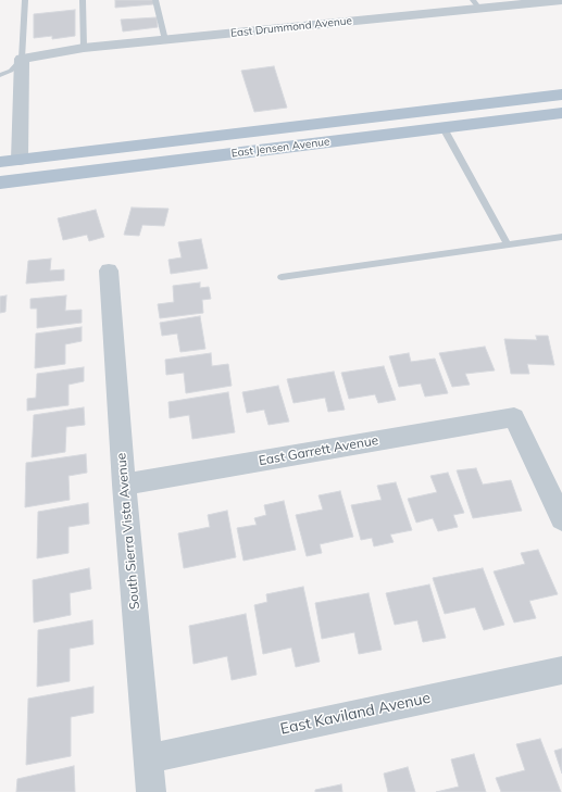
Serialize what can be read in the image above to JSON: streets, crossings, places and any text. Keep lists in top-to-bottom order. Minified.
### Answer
{"streets":{"main road":["East Jensen Avenue"],"street":["East Drummond Avenue","East Garrett Avenue","South Sierra Vista Avenue","East Kaviland Avenue"]},"crossings":[["East Garrett Avenue","South Sierra Vista Avenue"],["South Sierra Vista Avenue","East Kaviland Avenue"]]}
